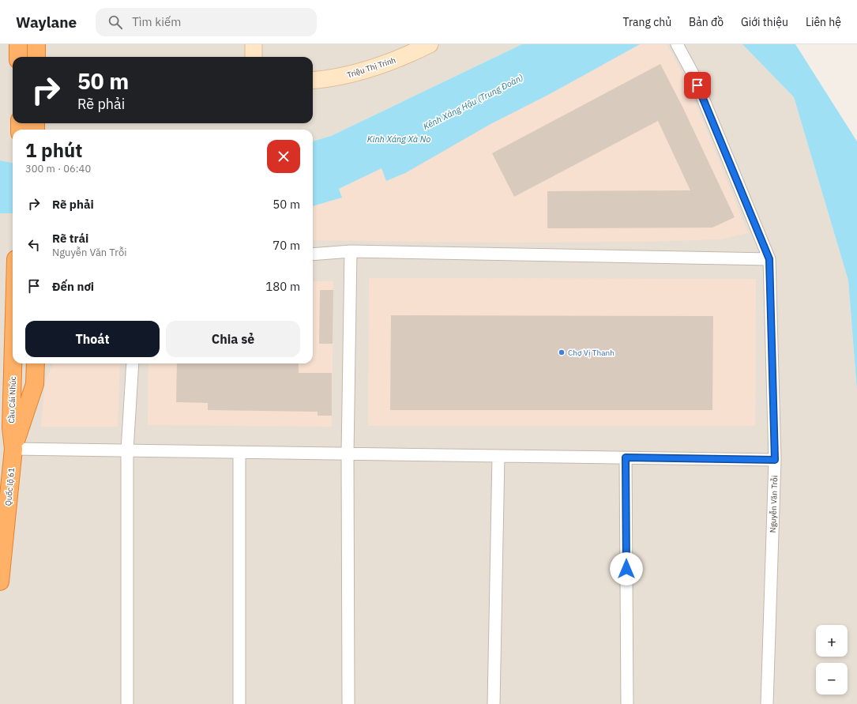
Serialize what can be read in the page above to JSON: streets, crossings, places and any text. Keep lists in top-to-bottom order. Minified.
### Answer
{"streets":{"highway":["Cầu Cái Nhúc","Quốc lộ 61"],"street":["Triệu Thị Trinh","Nguyễn Văn Trỗi"]},"crossings":[["Cầu Cái Nhúc","Quốc lộ 61"]],"water":["Kênh Xáng Hậu (Trung Đoàn)","Kinh Xáng Xà No"],"places":["Chợ Vị Thanh"],"page":{"header":"Waylane","search":"Tìm kiếm","nav":["Trang chủ","Bản đồ","Giới thiệu","Liên hệ"],"turn":["50 m","Rẽ phải"],"heading":["1 phút","300 m · 06:40"],"list":[{"name":"Rẽ phải","value":"50 m"},{"name":"Rẽ trái","note":"Nguyễn Văn Trỗi","value":"70 m"},{"name":"Đến nơi","value":"180 m"}],"buttons":["Thoát","Chia sẻ"],"map_buttons":["+","−"]}}
